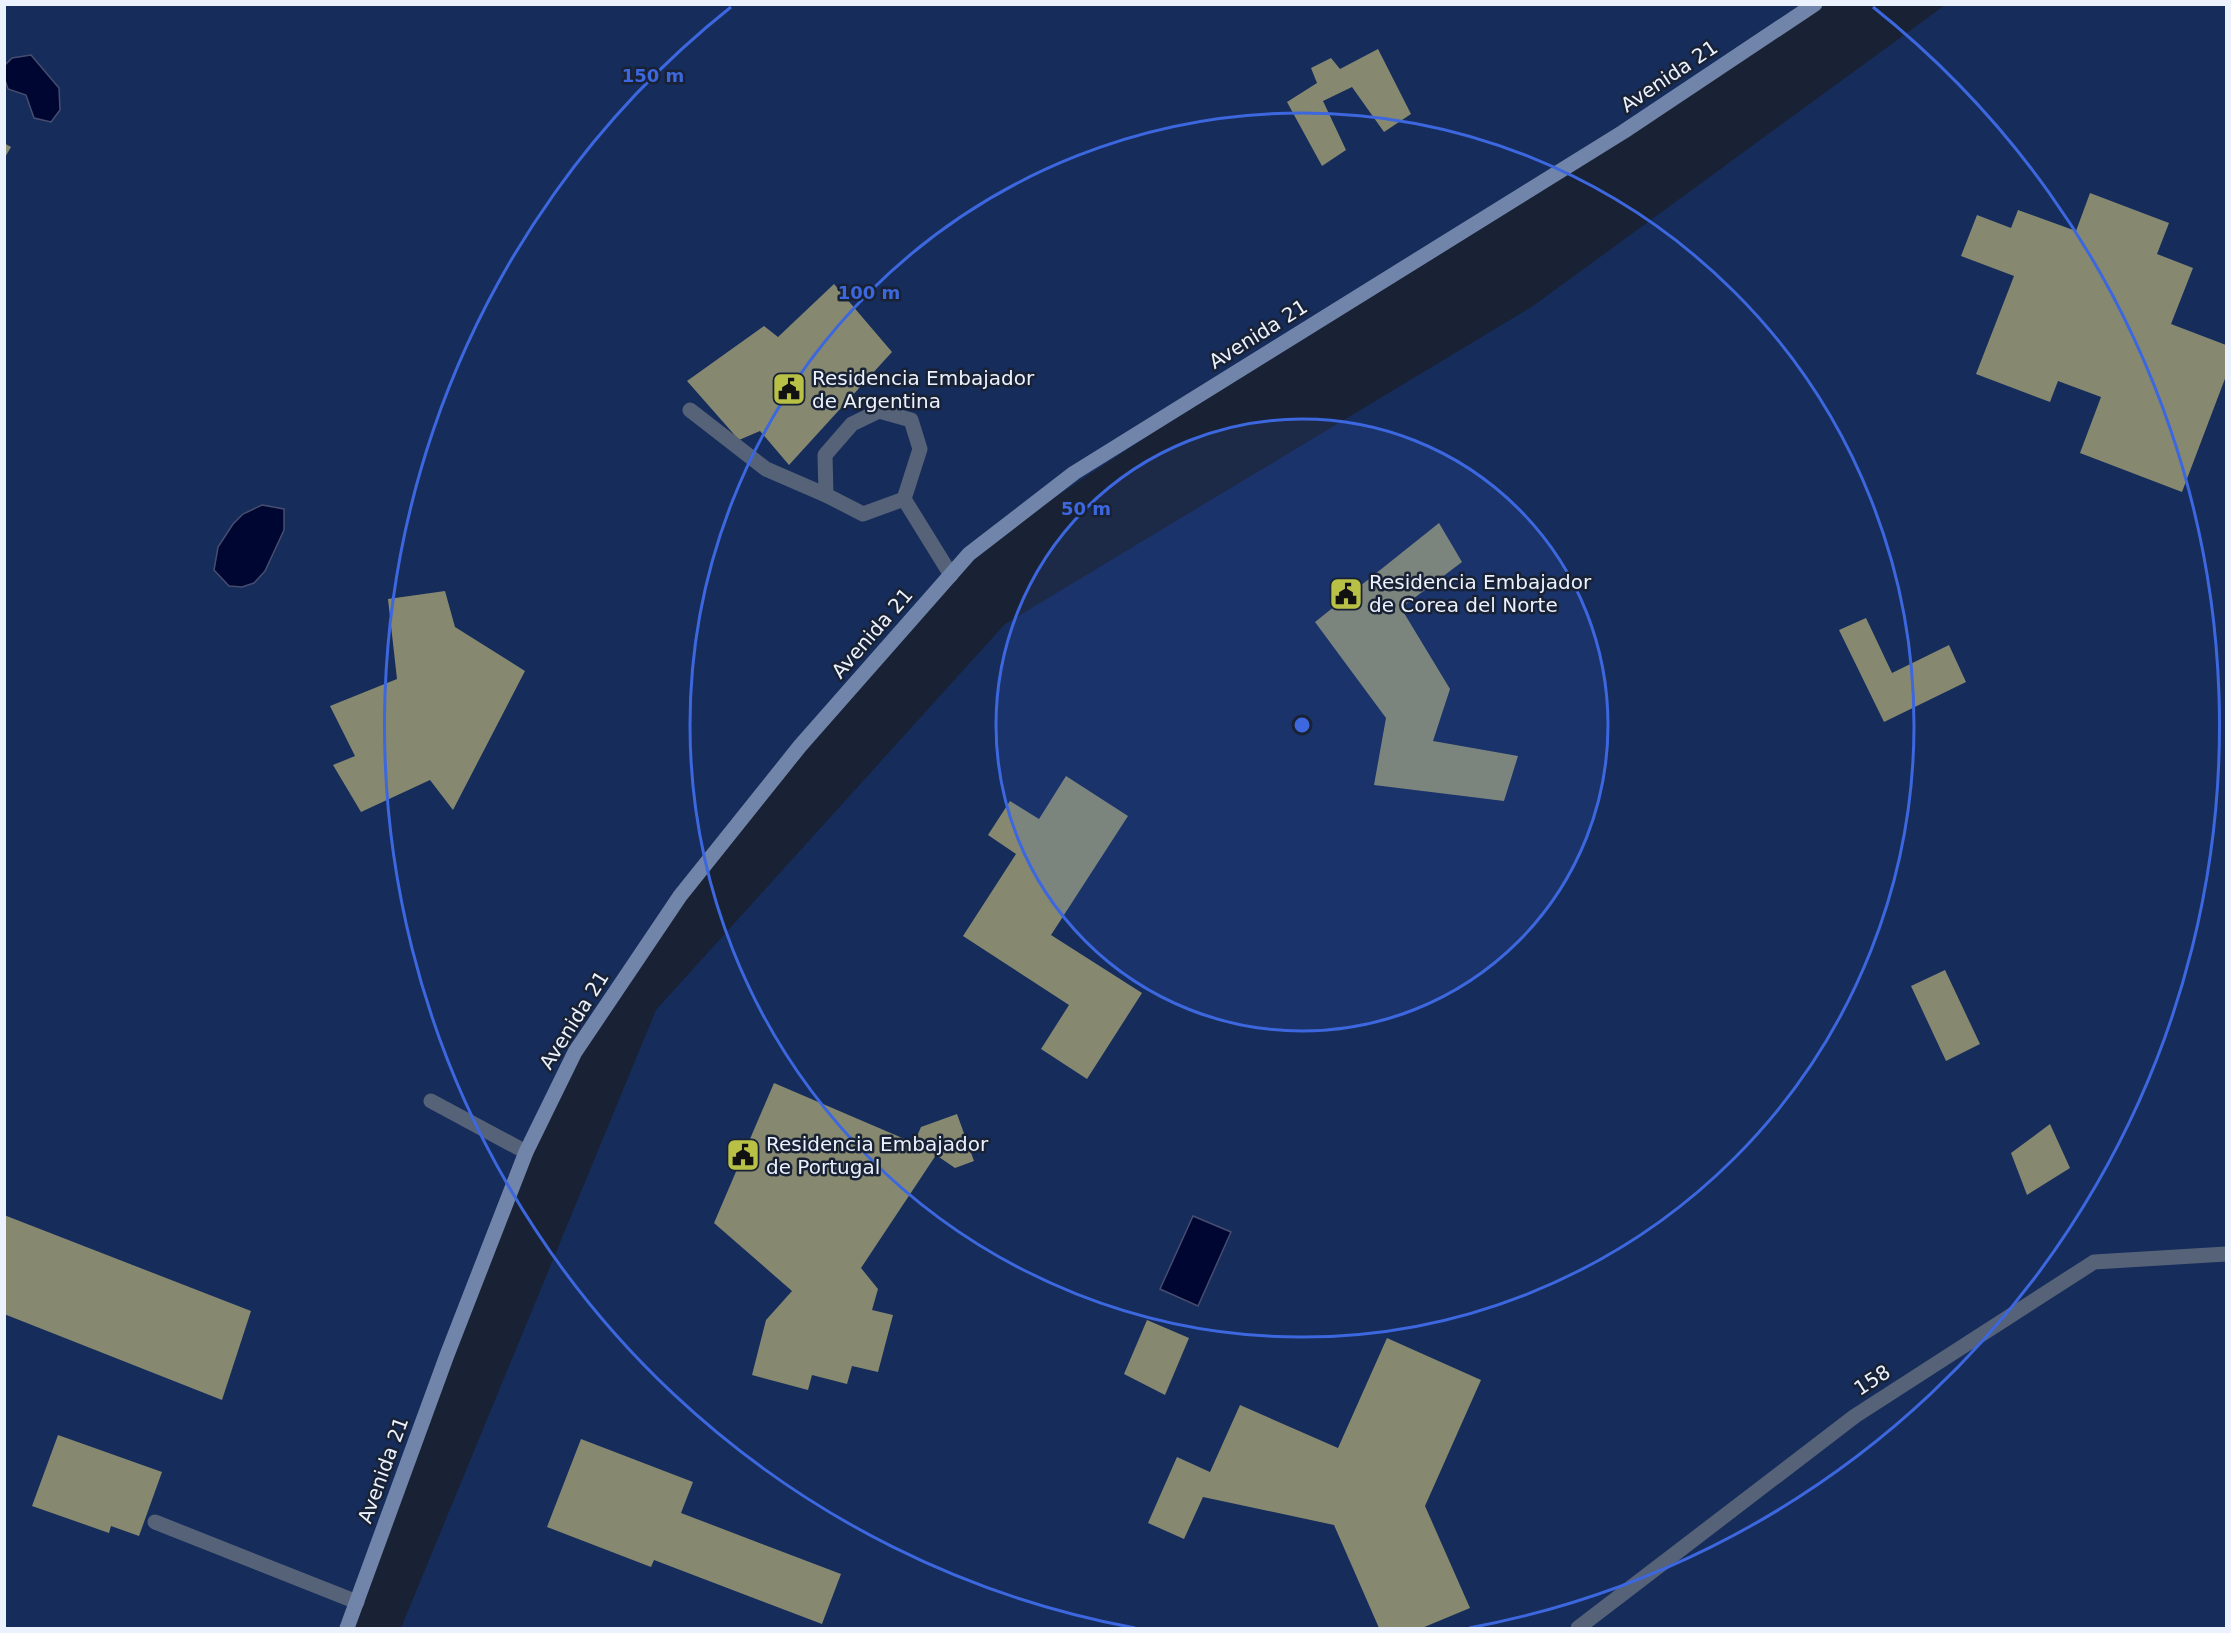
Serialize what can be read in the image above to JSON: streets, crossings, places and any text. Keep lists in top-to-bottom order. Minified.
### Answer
{"streets":{"main road":["Avenida 21"],"street":["158"]},"places":{"public building":["Residencia Embajador de Argentina","Residencia Embajador de Corea del Norte","Residencia Embajador de Portugal"]},"rings":["150 m","100 m","50 m"]}
